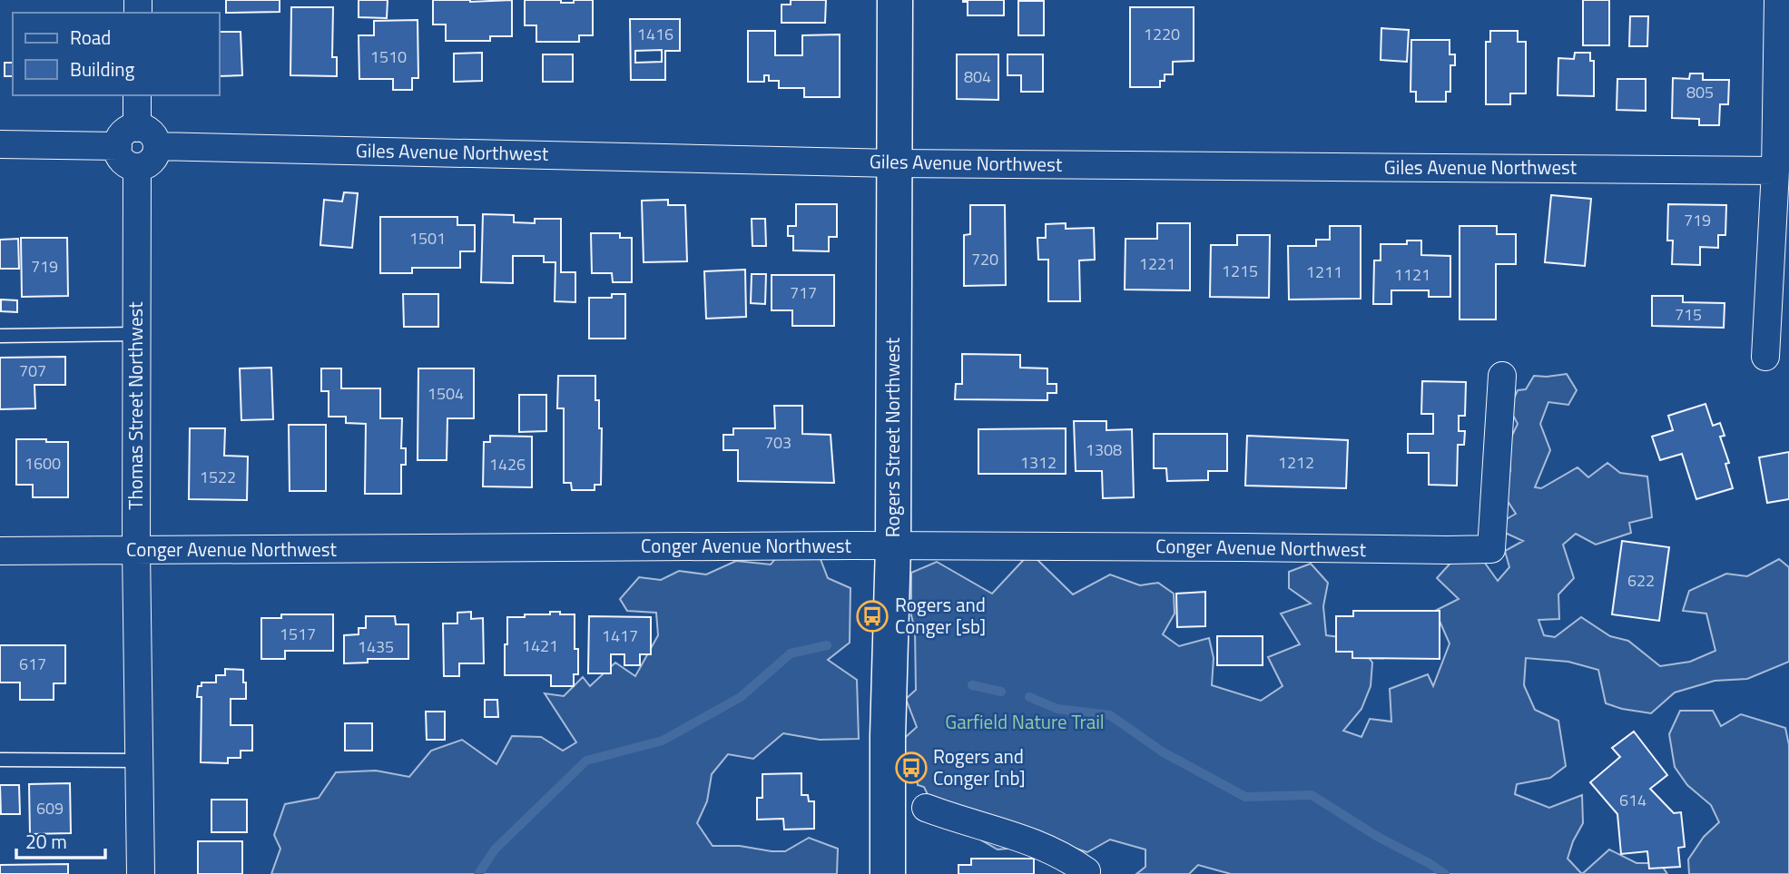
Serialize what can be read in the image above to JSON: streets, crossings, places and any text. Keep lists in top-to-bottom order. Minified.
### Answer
{"streets":{"street":["Giles Avenue Northwest","Thomas Street Northwest","Rogers Street Northwest","Conger Avenue Northwest"]},"crossings":[["Giles Avenue Northwest","Thomas Street Northwest"],["Giles Avenue Northwest","Rogers Street Northwest"],["Thomas Street Northwest","Conger Avenue Northwest"],["Rogers Street Northwest","Conger Avenue Northwest"]],"parks":["Garfield Nature Trail"],"places":{"bus stop":["Rogers and Conger [sb]","Rogers and Conger [nb]"]},"house_numbers":["1416","1220","1510","804","805","719","1501","720","1221","719","1215","1211","1121","717","715","707","1504","703","1308","1312","1212","1600","1426","1522","622","1517","1417","1421","1435","617","614","609"],"legend":["Road","Building"],"scale_bar":"20 m"}
